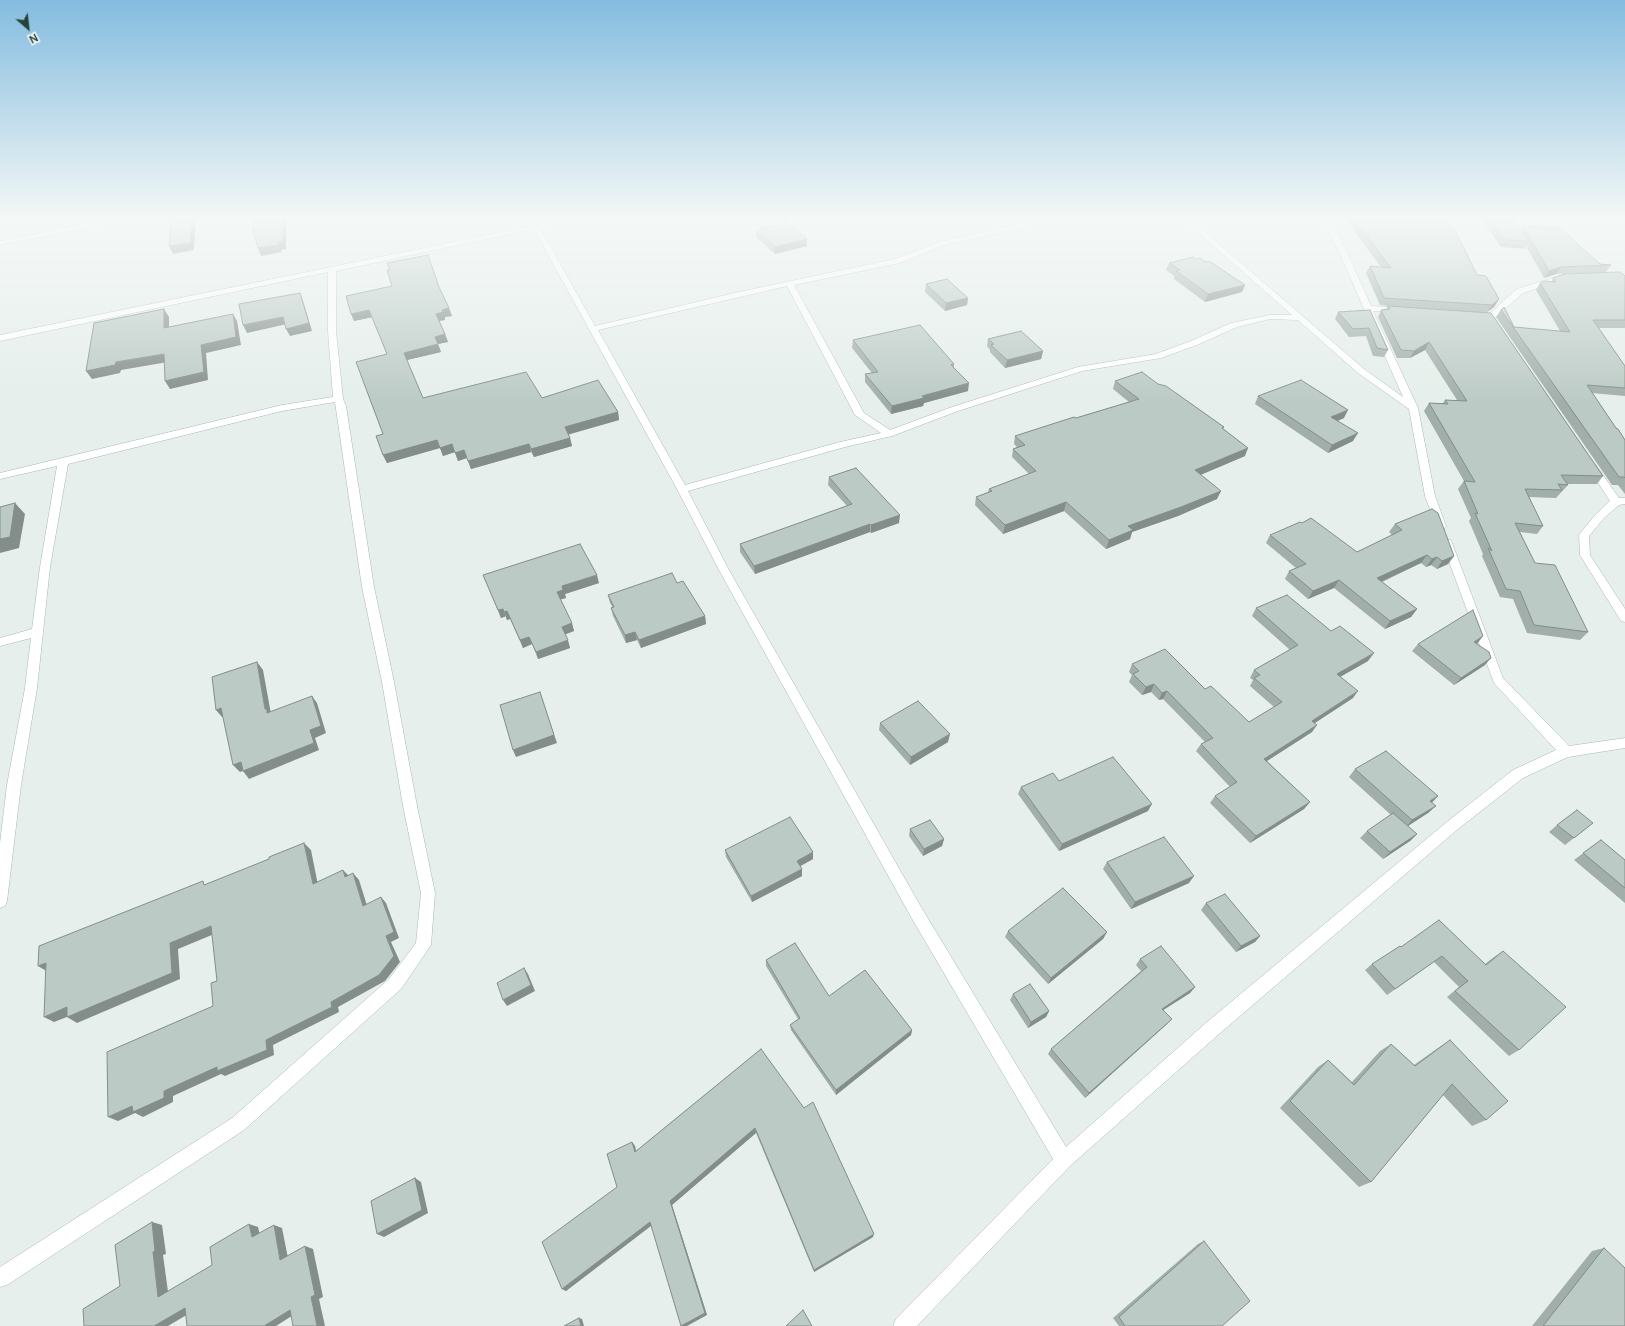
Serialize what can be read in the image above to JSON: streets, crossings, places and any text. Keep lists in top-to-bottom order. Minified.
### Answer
{"north":"bottom right"}
